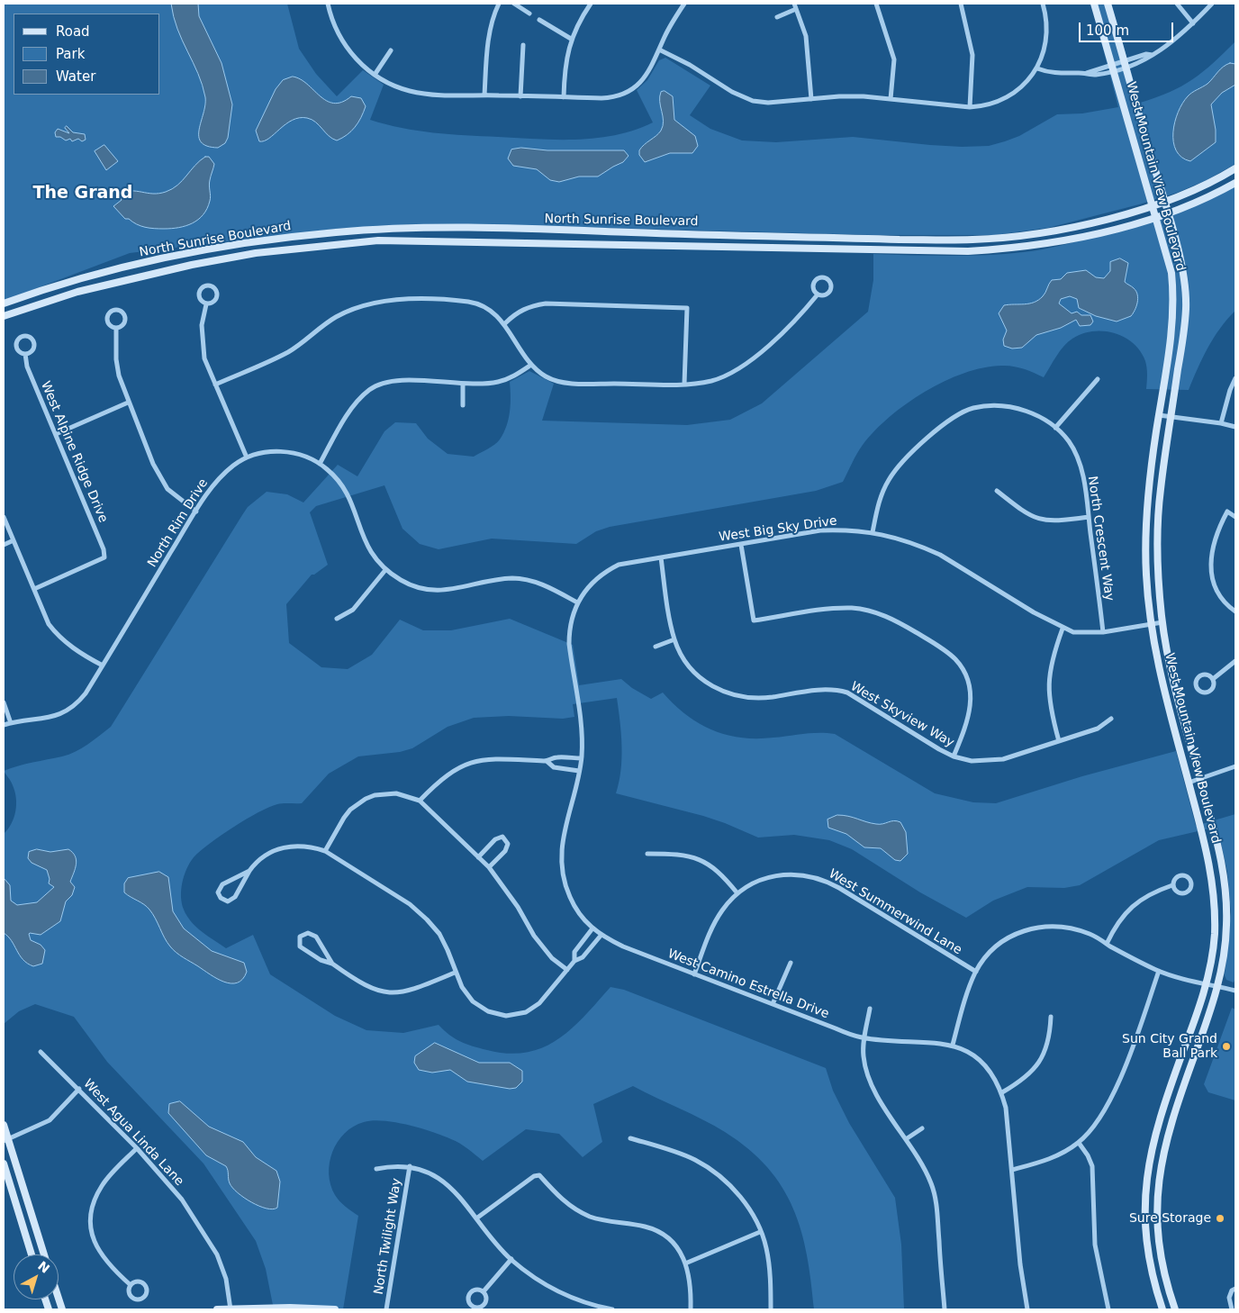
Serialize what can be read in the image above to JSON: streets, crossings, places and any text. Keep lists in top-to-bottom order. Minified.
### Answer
{"streets":{"street":["West Mountain View Boulevard","North Sunrise Boulevard","West Alpine Ridge Drive","North Rim Drive","West Big Sky Drive","North Crescent Way","West Skyview Way","West Summerwind Lane","West Camino Estrella Drive","West Agua Linda Lane","North Twilight Way"]},"crossings":[["West Mountain View Boulevard","North Sunrise Boulevard"],["West Mountain View Boulevard","West Big Sky Drive"],["North Rim Drive","West Big Sky Drive"],["North Rim Drive","West Camino Estrella Drive"],["West Big Sky Drive","North Crescent Way"],["West Big Sky Drive","West Skyview Way"],["West Big Sky Drive","West Camino Estrella Drive"],["West Summerwind Lane","West Camino Estrella Drive"]],"districts":["The Grand"],"places":["Sun City Grand Ball Park","Sure Storage"],"legend":["Road","Park","Water"],"scale_bar":"100 m","north":"top right"}
